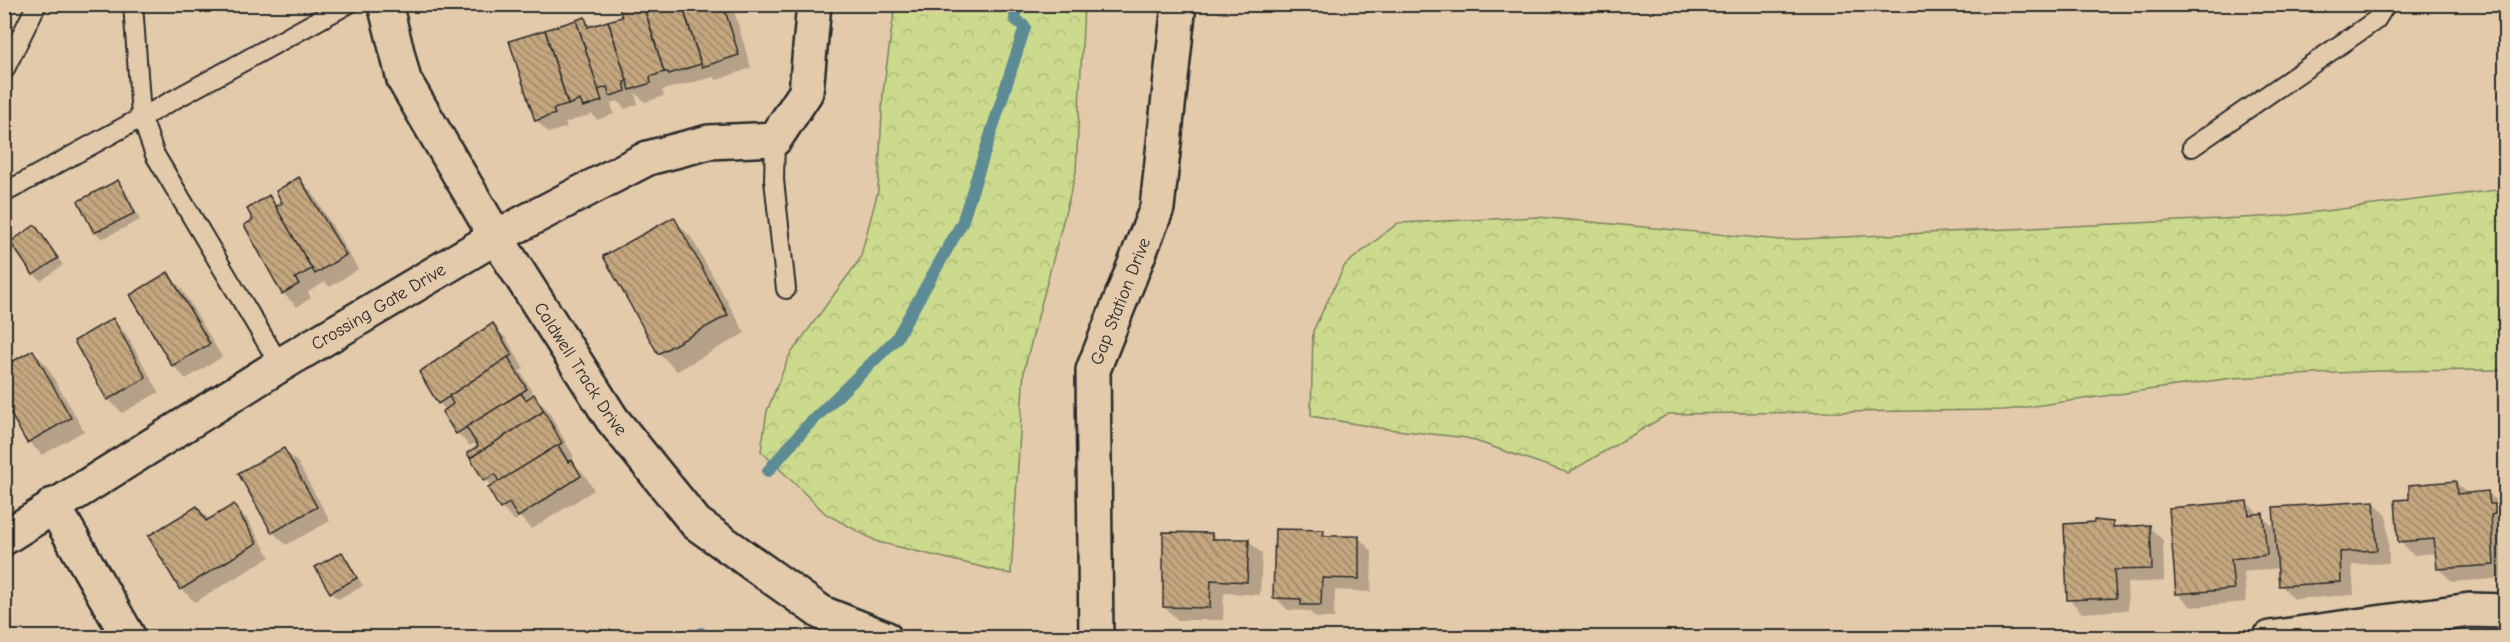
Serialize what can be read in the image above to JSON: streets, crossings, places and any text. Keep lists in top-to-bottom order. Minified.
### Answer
{"streets":{"street":["Gap Station Drive","Crossing Gate Drive","Caldwell Track Drive"]},"crossings":[["Crossing Gate Drive","Caldwell Track Drive"]]}
